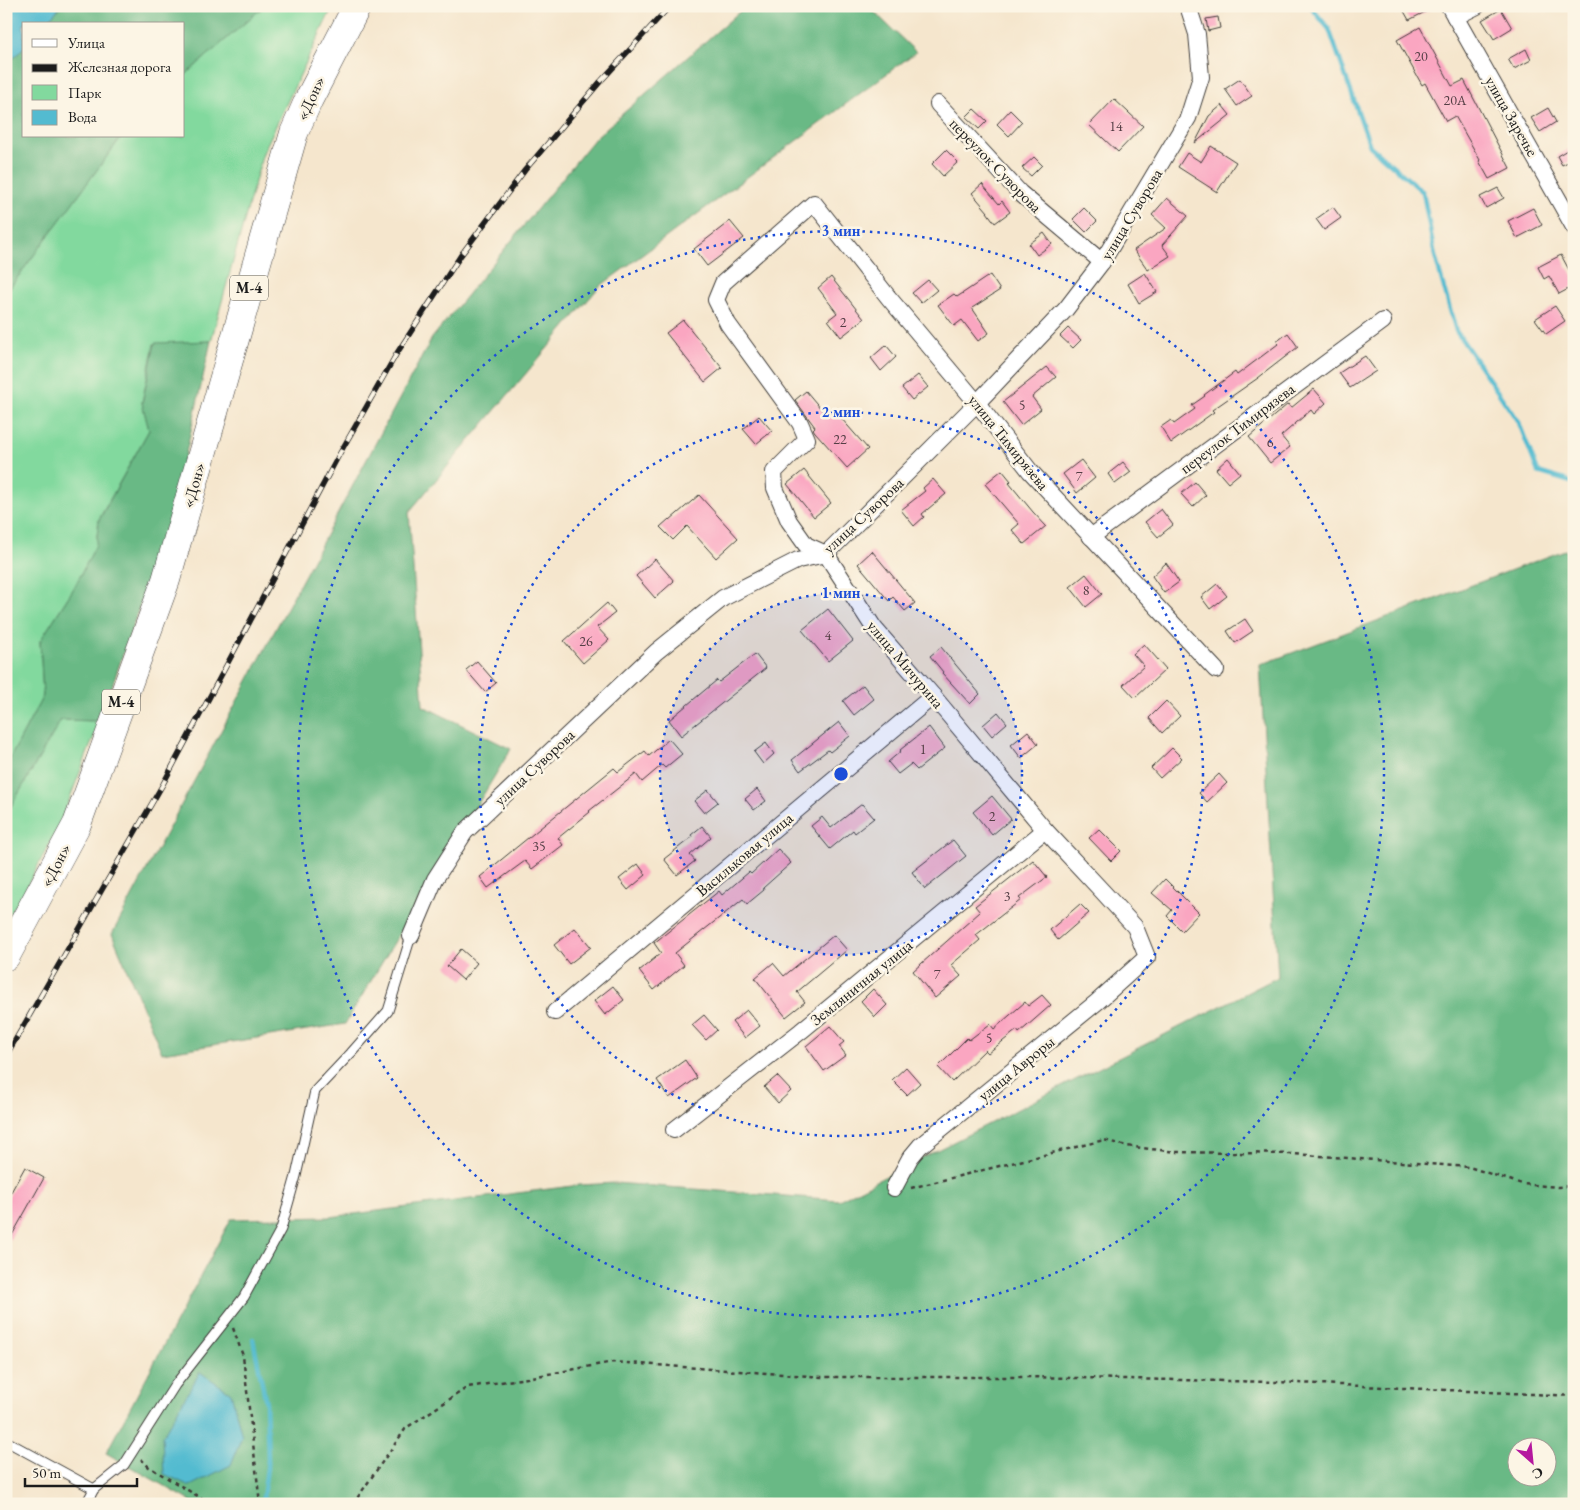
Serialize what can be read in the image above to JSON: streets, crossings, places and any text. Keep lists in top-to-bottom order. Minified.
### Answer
{"streets":{"highway":["«Дон»","М-4"],"street":["улица Заречье","переулок Суворова","улица Суворова","переулок Тимирязева","улица Тимирязева","улица Мичурина","Васильковая улица","Земляничная улица","улица Авроры"]},"crossings":[["переулок Суворова","улица Суворова"],["улица Суворова","улица Тимирязева"],["улица Суворова","улица Мичурина"],["переулок Тимирязева","улица Тимирязева"],["улица Тимирязева","улица Мичурина"],["улица Мичурина","Васильковая улица"],["улица Мичурина","Земляничная улица"],["улица Мичурина","улица Авроры"]],"house_numbers":["20","20А","14","2","5","22","6","7","8","4","26","1","2","35","3","7","5"],"legend":["Улица","Железная дорога","Парк","Вода"],"scale_bar":"50 m","north":"bottom right","rings":["3 мин","2 мин","1 мин"]}
